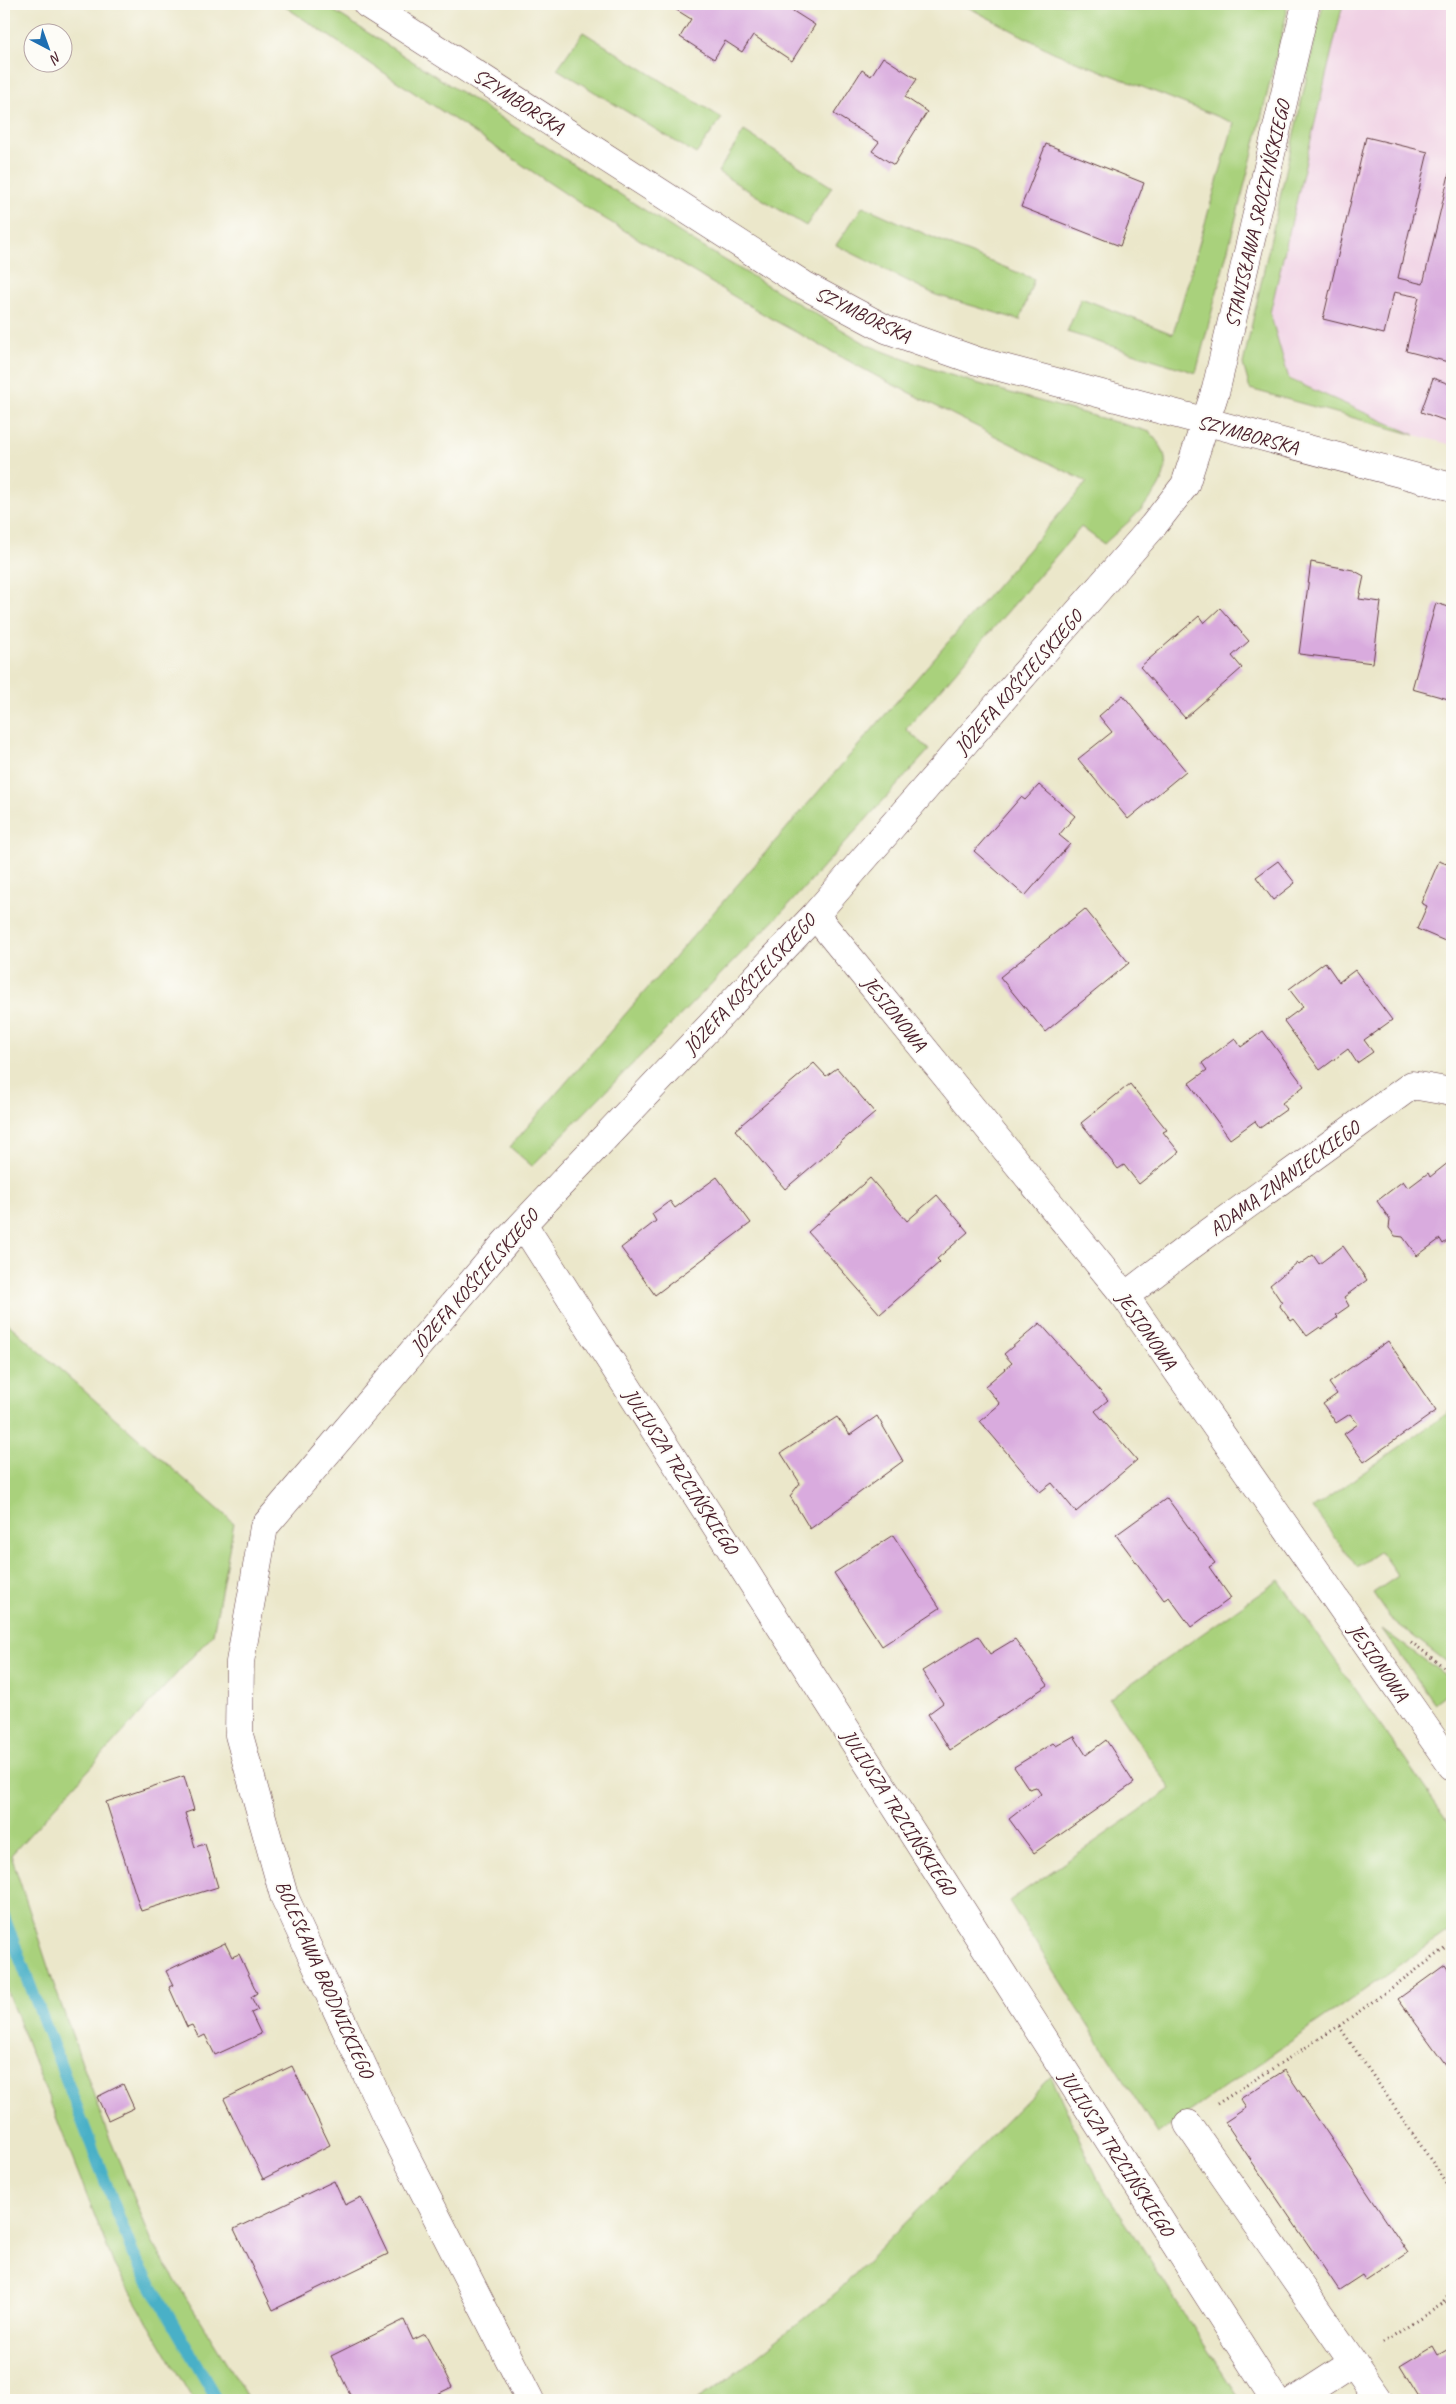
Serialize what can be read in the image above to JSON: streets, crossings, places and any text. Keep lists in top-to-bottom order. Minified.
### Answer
{"streets":{"street":["SZYMBORSKA","STANISŁAWA SROCZYŃSKIEGO","JÓZEFA KOŚCIELSKIEGO","JESIONOWA","ADAMA ZNANIECKIEGO","JULIUSZA TRZCIŃSKIEGO","BOLESŁAWA BRODNICKIEGO"]},"crossings":[["SZYMBORSKA","STANISŁAWA SROCZYŃSKIEGO"],["SZYMBORSKA","JÓZEFA KOŚCIELSKIEGO"],["STANISŁAWA SROCZYŃSKIEGO","JÓZEFA KOŚCIELSKIEGO"],["JÓZEFA KOŚCIELSKIEGO","JESIONOWA"],["JÓZEFA KOŚCIELSKIEGO","JULIUSZA TRZCIŃSKIEGO"],["JÓZEFA KOŚCIELSKIEGO","BOLESŁAWA BRODNICKIEGO"],["JESIONOWA","ADAMA ZNANIECKIEGO"]],"north":"bottom right"}
